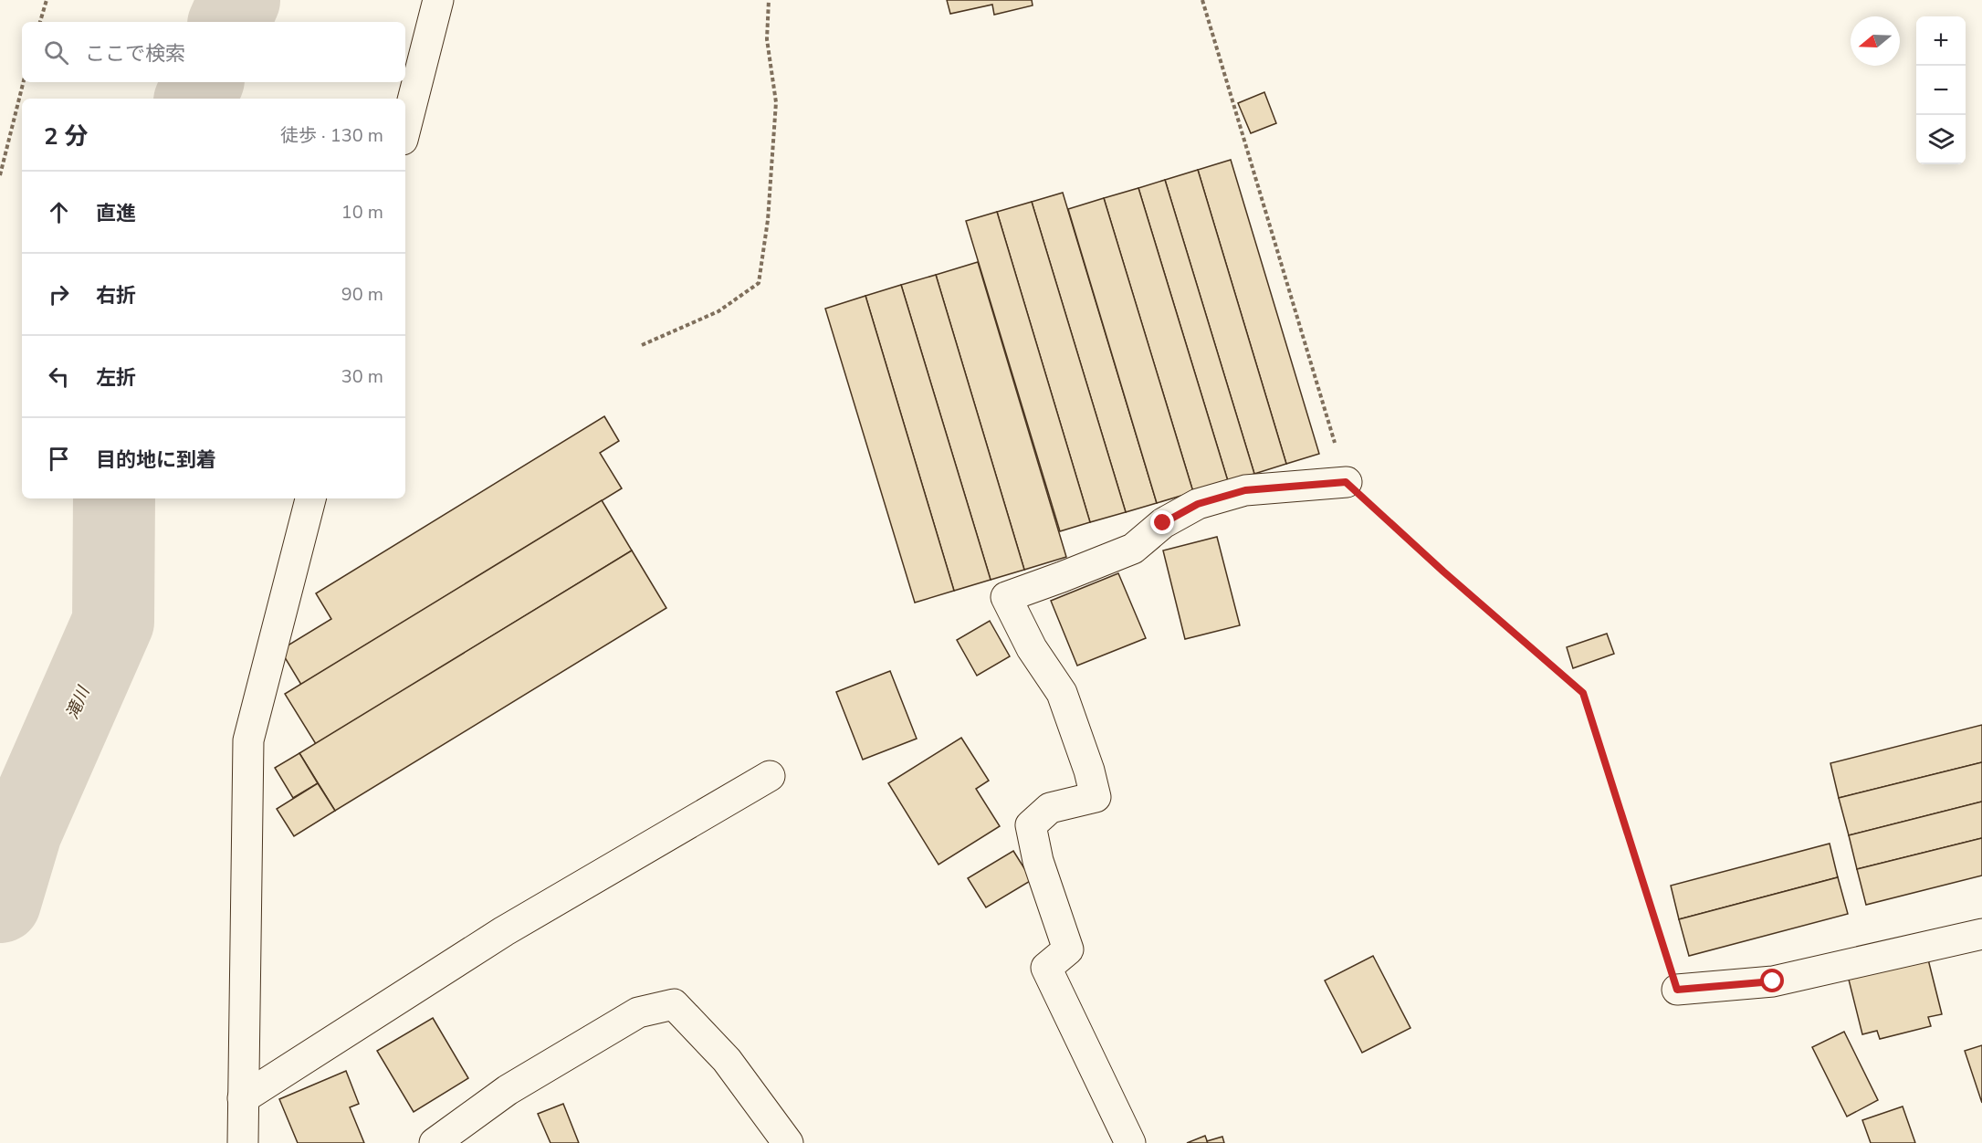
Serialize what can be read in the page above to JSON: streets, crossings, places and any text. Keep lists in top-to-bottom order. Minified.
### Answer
{"water":["滝川"],"north":"left","page":{"map_buttons":["+","−"],"search":"ここで検索","heading":["2 分","徒歩 · 130 m"],"list":[["直進","10 m"],["右折","90 m"],["左折","30 m"],"目的地に到着"]}}
